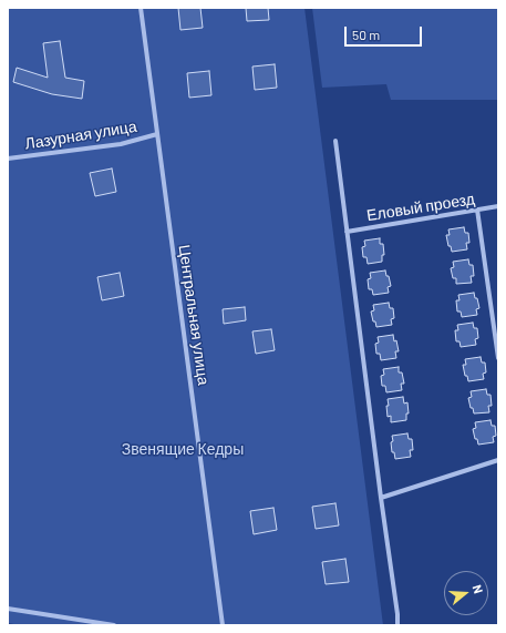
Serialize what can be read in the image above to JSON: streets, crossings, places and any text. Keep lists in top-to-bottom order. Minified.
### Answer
{"streets":{"street":["Лазурная улица","Еловый проезд","Центральная улица"]},"crossings":[["Лазурная улица","Центральная улица"]],"parks":["Звенящие Кедры"],"scale_bar":"50 m","north":"right"}
